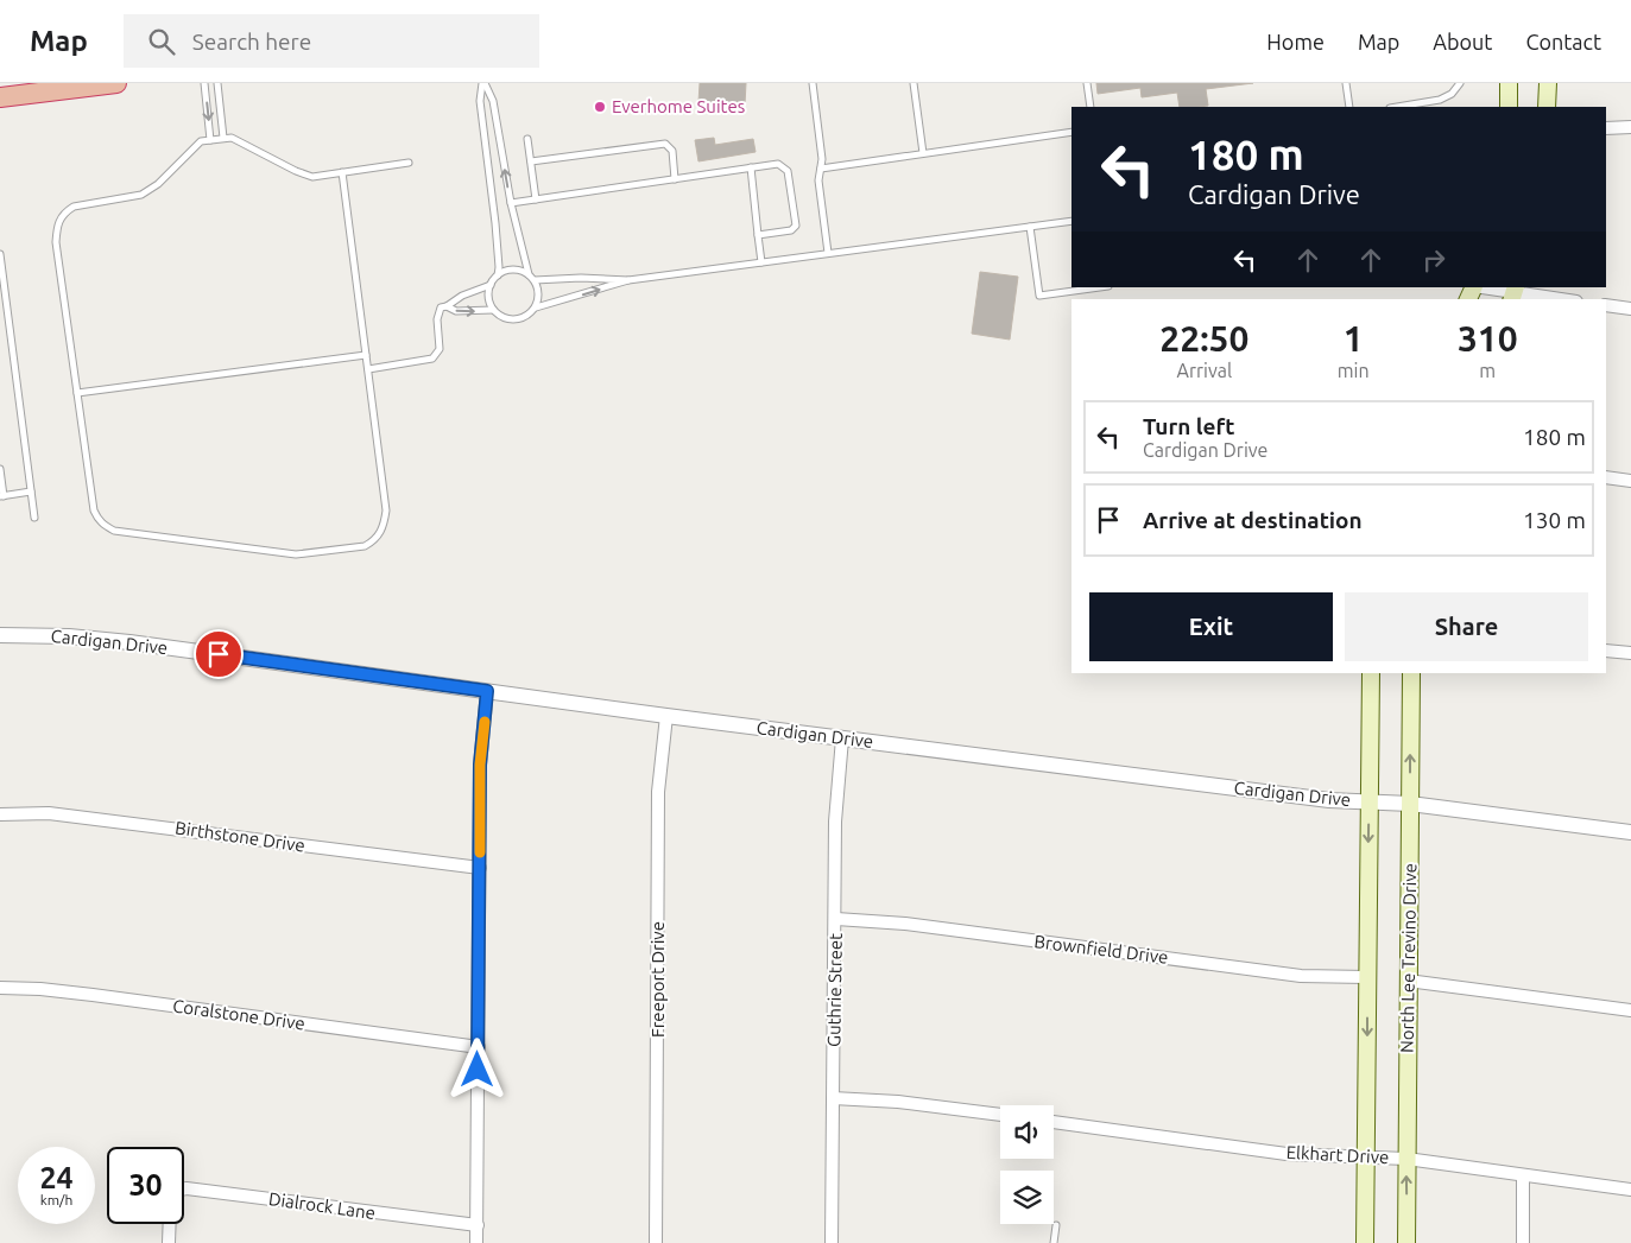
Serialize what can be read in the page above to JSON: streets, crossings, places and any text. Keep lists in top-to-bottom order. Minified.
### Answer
{"streets":{"main road":["North Lee Trevino Drive"],"street":["Cardigan Drive","Birthstone Drive","Brownfield Drive","Freeport Drive","Guthrie Street","Coralstone Drive","Elkhart Drive","Dialrock Lane"]},"crossings":[["Cardigan Drive","North Lee Trevino Drive"],["Cardigan Drive","Freeport Drive"],["Cardigan Drive","Guthrie Street"],["Brownfield Drive","Guthrie Street"],["North Lee Trevino Drive","Elkhart Drive"]],"places":["Everhome Suites"],"page":{"header":"Map","search":"Search here","nav":["Home","Map","About","Contact"],"turn":["180 m","Cardigan Drive"],"eta":["22:50","Arrival","1","min","310","m"],"list":[{"name":"Turn left","note":"Cardigan Drive","value":"180 m"},{"name":"Arrive at destination","value":"130 m"}],"buttons":["Exit","Share"],"speed":"24 km/h","limit":"30"}}
